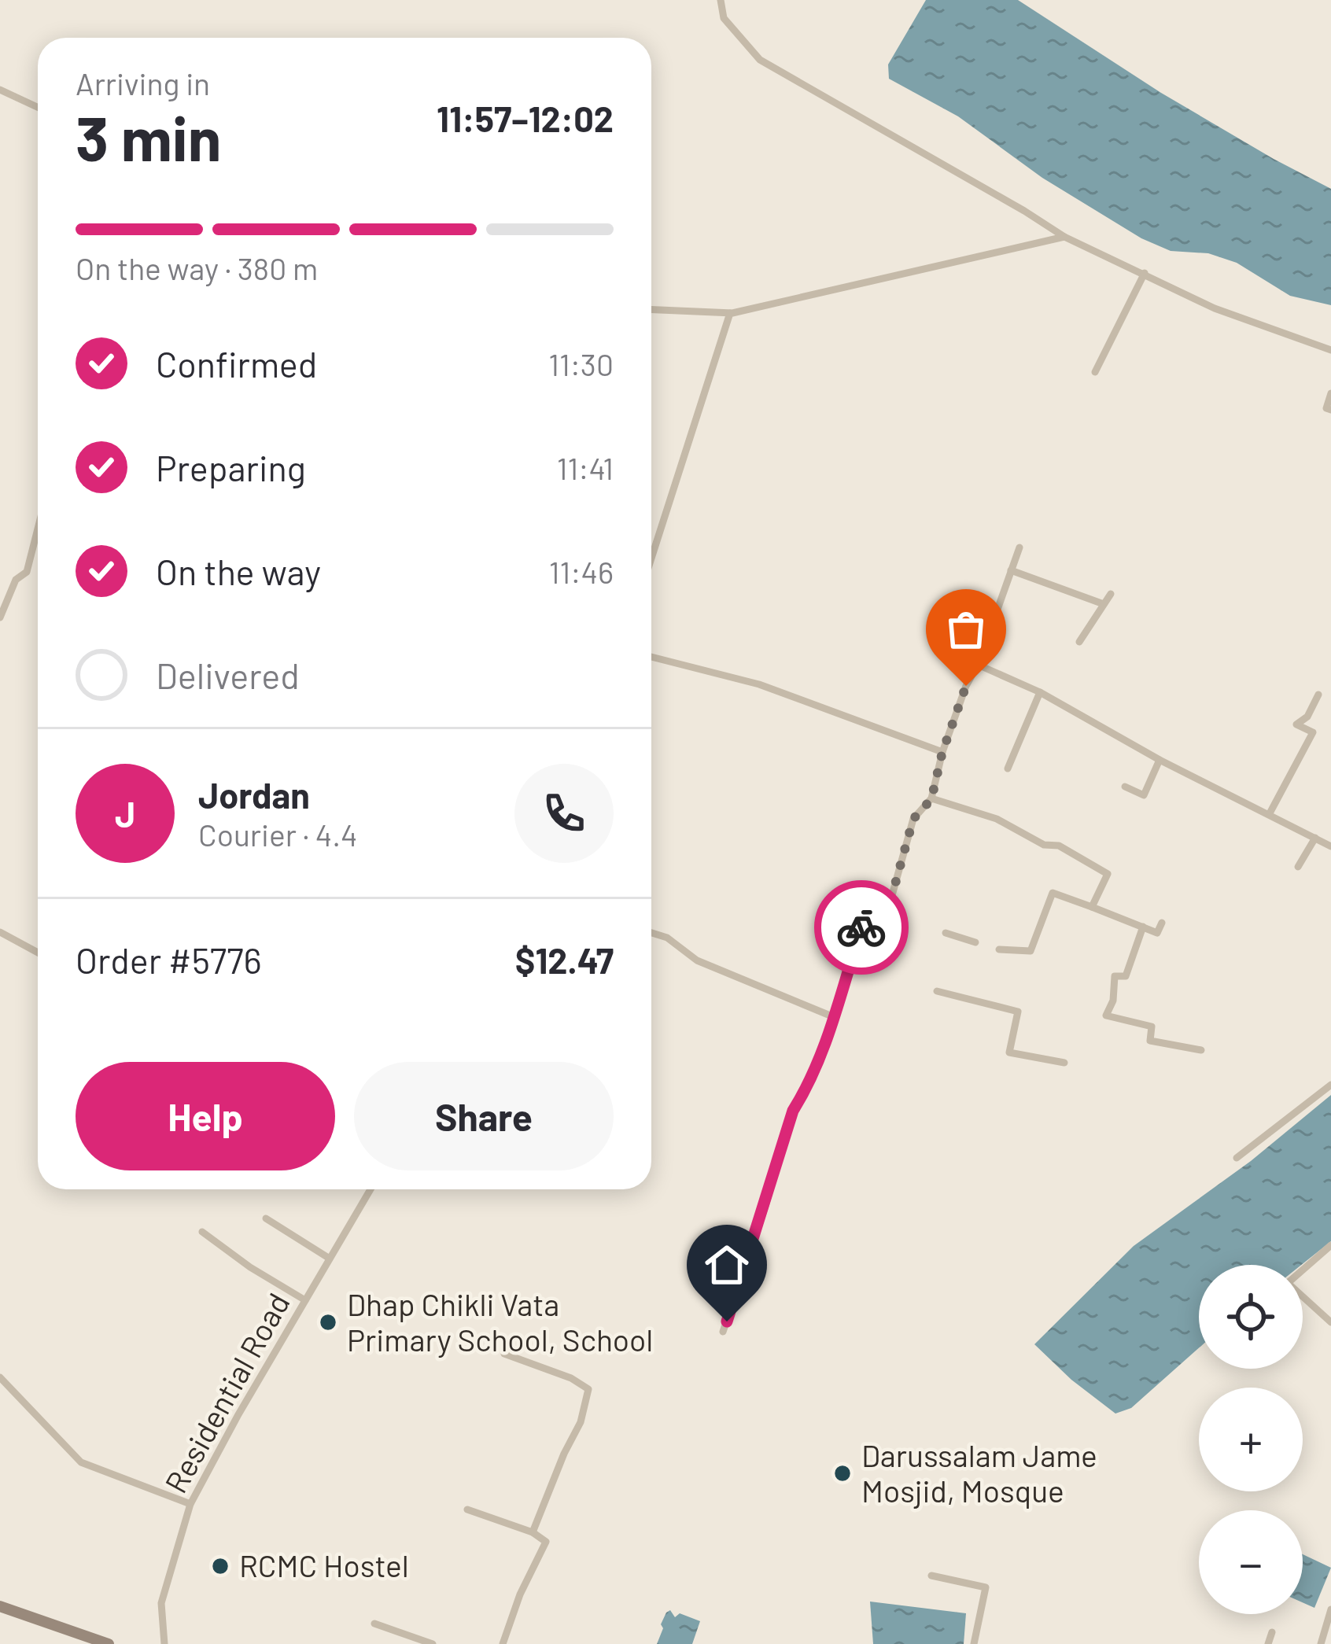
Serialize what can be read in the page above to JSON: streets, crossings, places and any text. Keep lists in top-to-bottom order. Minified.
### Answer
{"streets":{"street":["Residential Road"]},"places":["Dhap Chikli Vata Primary School, School","Darussalam Jame Mosjid, Mosque","RCMC Hostel"],"page":{"heading":["3 min","Arriving in","11:57–12:02"],"panel":["Jordan","Courier · 4.4","Order #5776","$12.47"],"bar":"On the way · 380 m","list":[["Confirmed","11:30"],["Preparing","11:41"],["On the way","11:46"],"Delivered"],"round":"J","buttons":["Help","Share"],"map_buttons":["+","−"]}}
